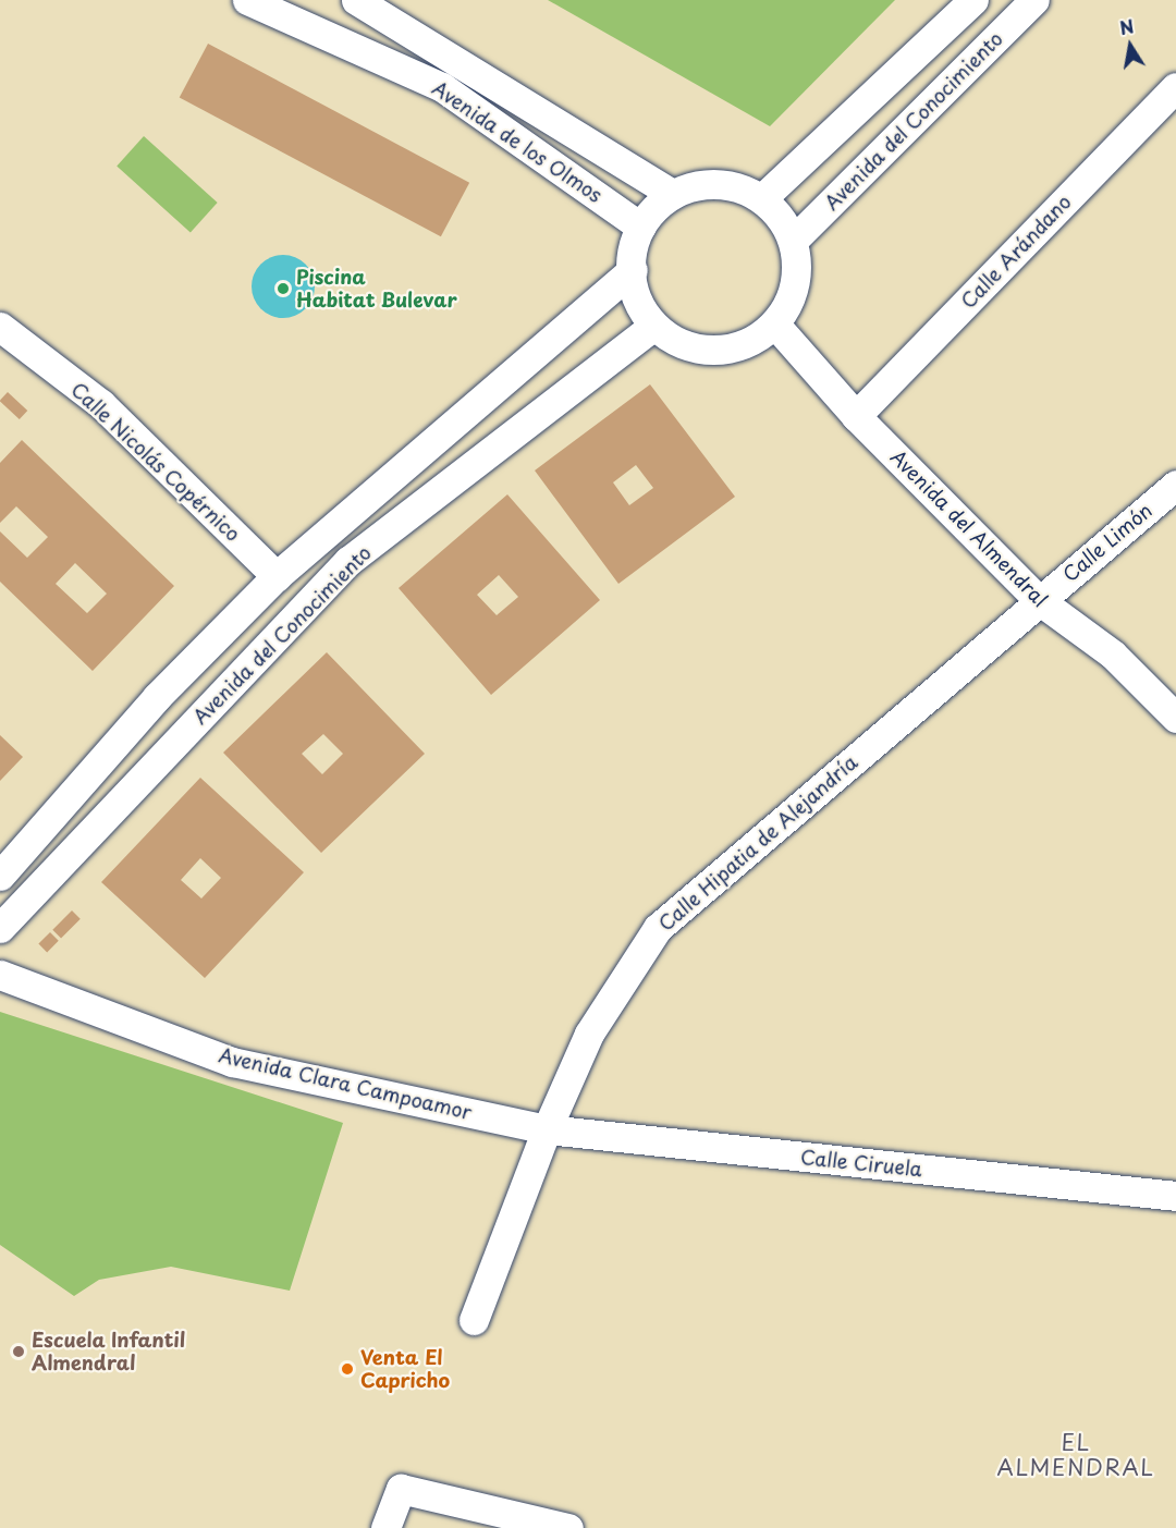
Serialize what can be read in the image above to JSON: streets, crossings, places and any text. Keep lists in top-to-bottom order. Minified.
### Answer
{"streets":{"street":["Avenida del Conocimiento","Avenida de los Olmos","Calle Arándano","Calle Nicolás Copérnico","Avenida del Almendral","Calle Limón","Calle Hipatia de Alejandría","Avenida Clara Campoamor","Calle Ciruela"]},"crossings":[["Avenida del Conocimiento","Avenida de los Olmos"],["Avenida del Conocimiento","Calle Nicolás Copérnico"],["Avenida del Conocimiento","Avenida del Almendral"],["Avenida de los Olmos","Avenida del Almendral"],["Calle Arándano","Avenida del Almendral"],["Avenida del Almendral","Calle Limón"],["Avenida del Almendral","Calle Hipatia de Alejandría"],["Calle Limón","Calle Hipatia de Alejandría"],["Calle Hipatia de Alejandría","Avenida Clara Campoamor"],["Calle Hipatia de Alejandría","Calle Ciruela"],["Avenida Clara Campoamor","Calle Ciruela"]],"districts":["EL ALMENDRAL"],"places":["Piscina Habitat Bulevar","Escuela Infantil Almendral","Venta El Capricho"],"north":"top"}
